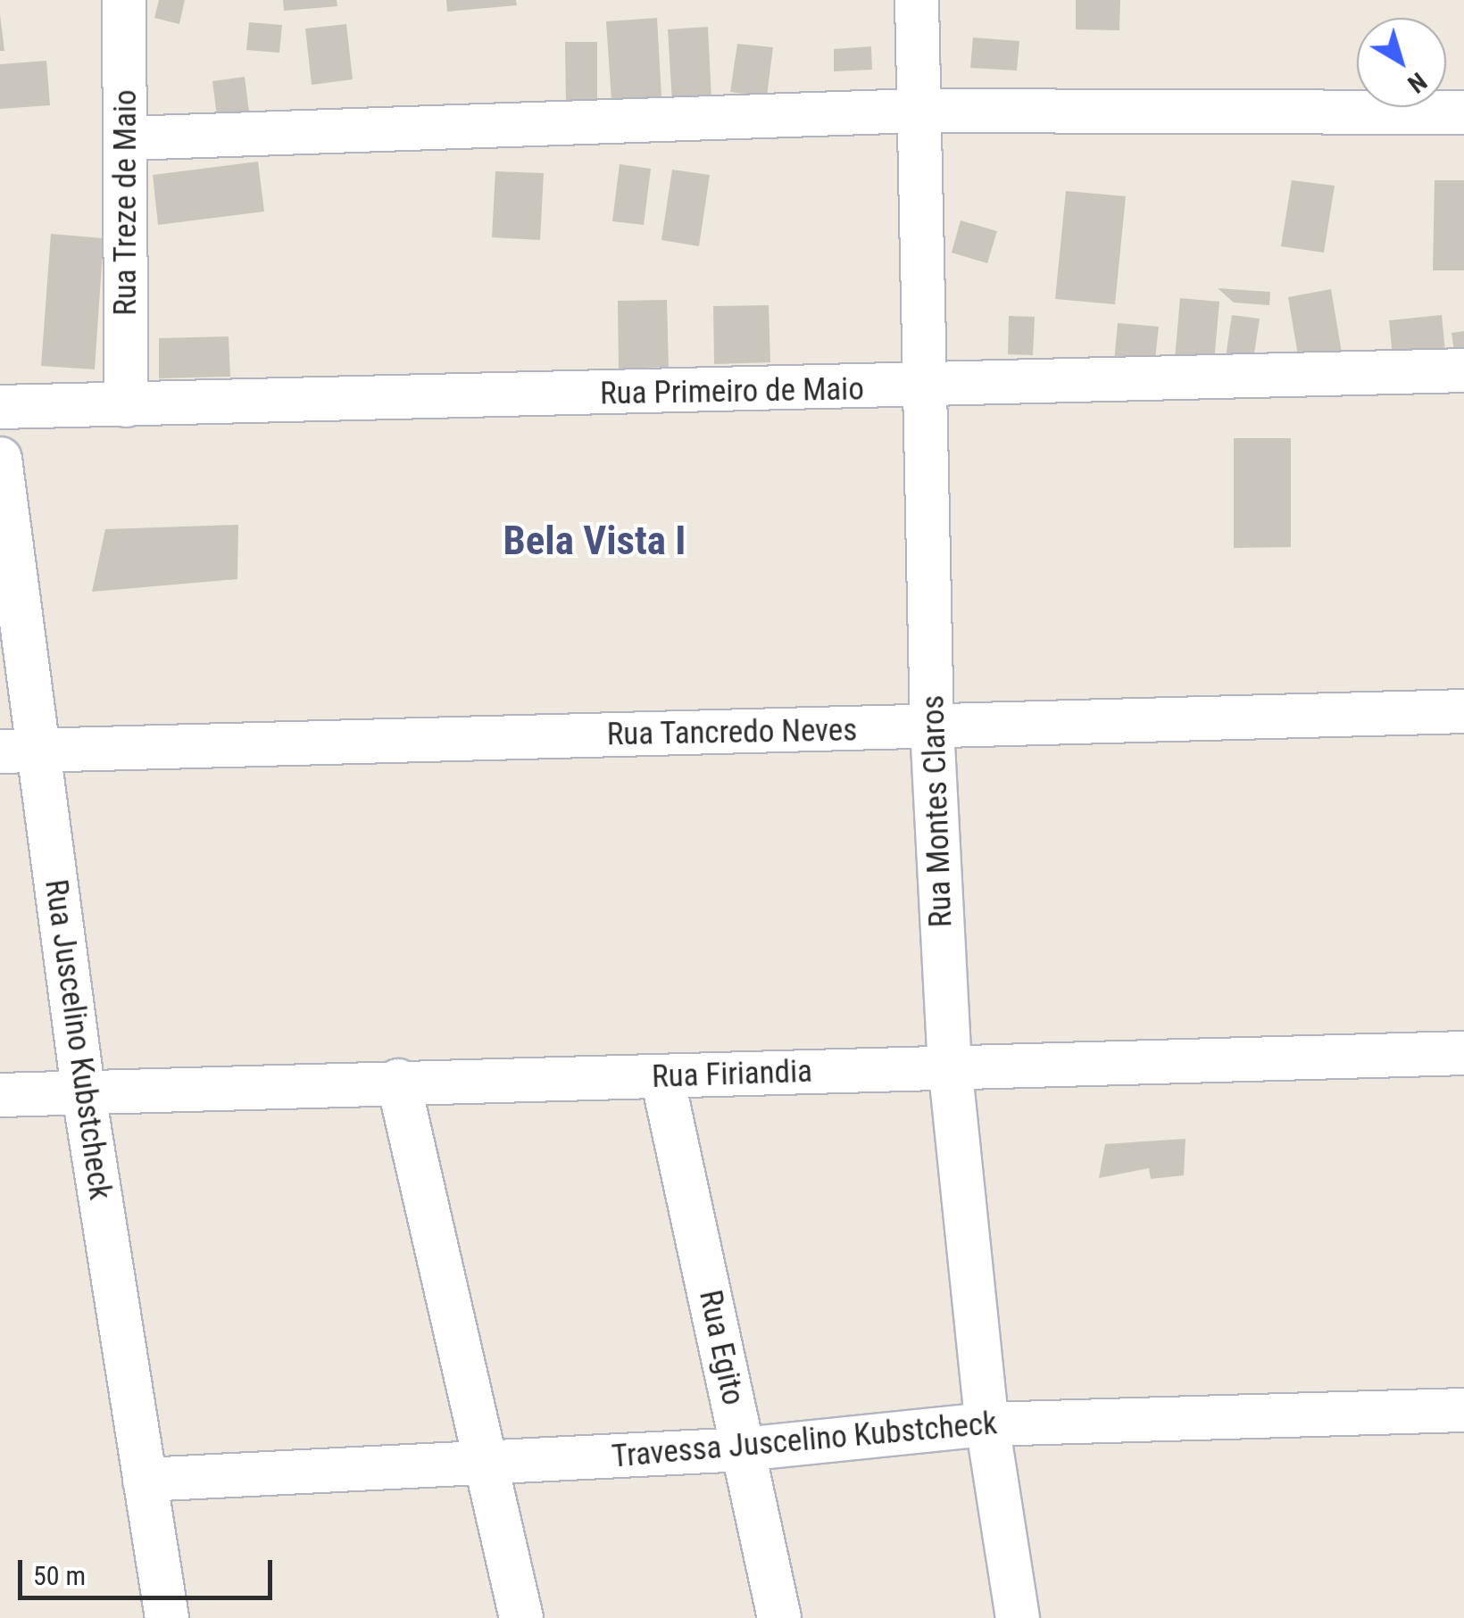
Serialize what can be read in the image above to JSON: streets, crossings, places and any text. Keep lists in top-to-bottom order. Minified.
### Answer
{"streets":{"street":["Rua Treze de Maio","Rua Primeiro de Maio","Rua Tancredo Neves","Rua Montes Claros","Rua Juscelino Kubstcheck","Rua Firiandia","Rua Egito","Travessa Juscelino Kubstcheck"]},"crossings":[["Rua Treze de Maio","Rua Primeiro de Maio"],["Rua Primeiro de Maio","Rua Montes Claros"],["Rua Tancredo Neves","Rua Montes Claros"],["Rua Tancredo Neves","Rua Juscelino Kubstcheck"],["Rua Montes Claros","Rua Firiandia"],["Rua Montes Claros","Travessa Juscelino Kubstcheck"],["Rua Juscelino Kubstcheck","Rua Firiandia"],["Rua Juscelino Kubstcheck","Travessa Juscelino Kubstcheck"],["Rua Firiandia","Rua Egito"],["Rua Egito","Travessa Juscelino Kubstcheck"]],"districts":["Bela Vista I"],"scale_bar":"50 m","north":"bottom right"}
